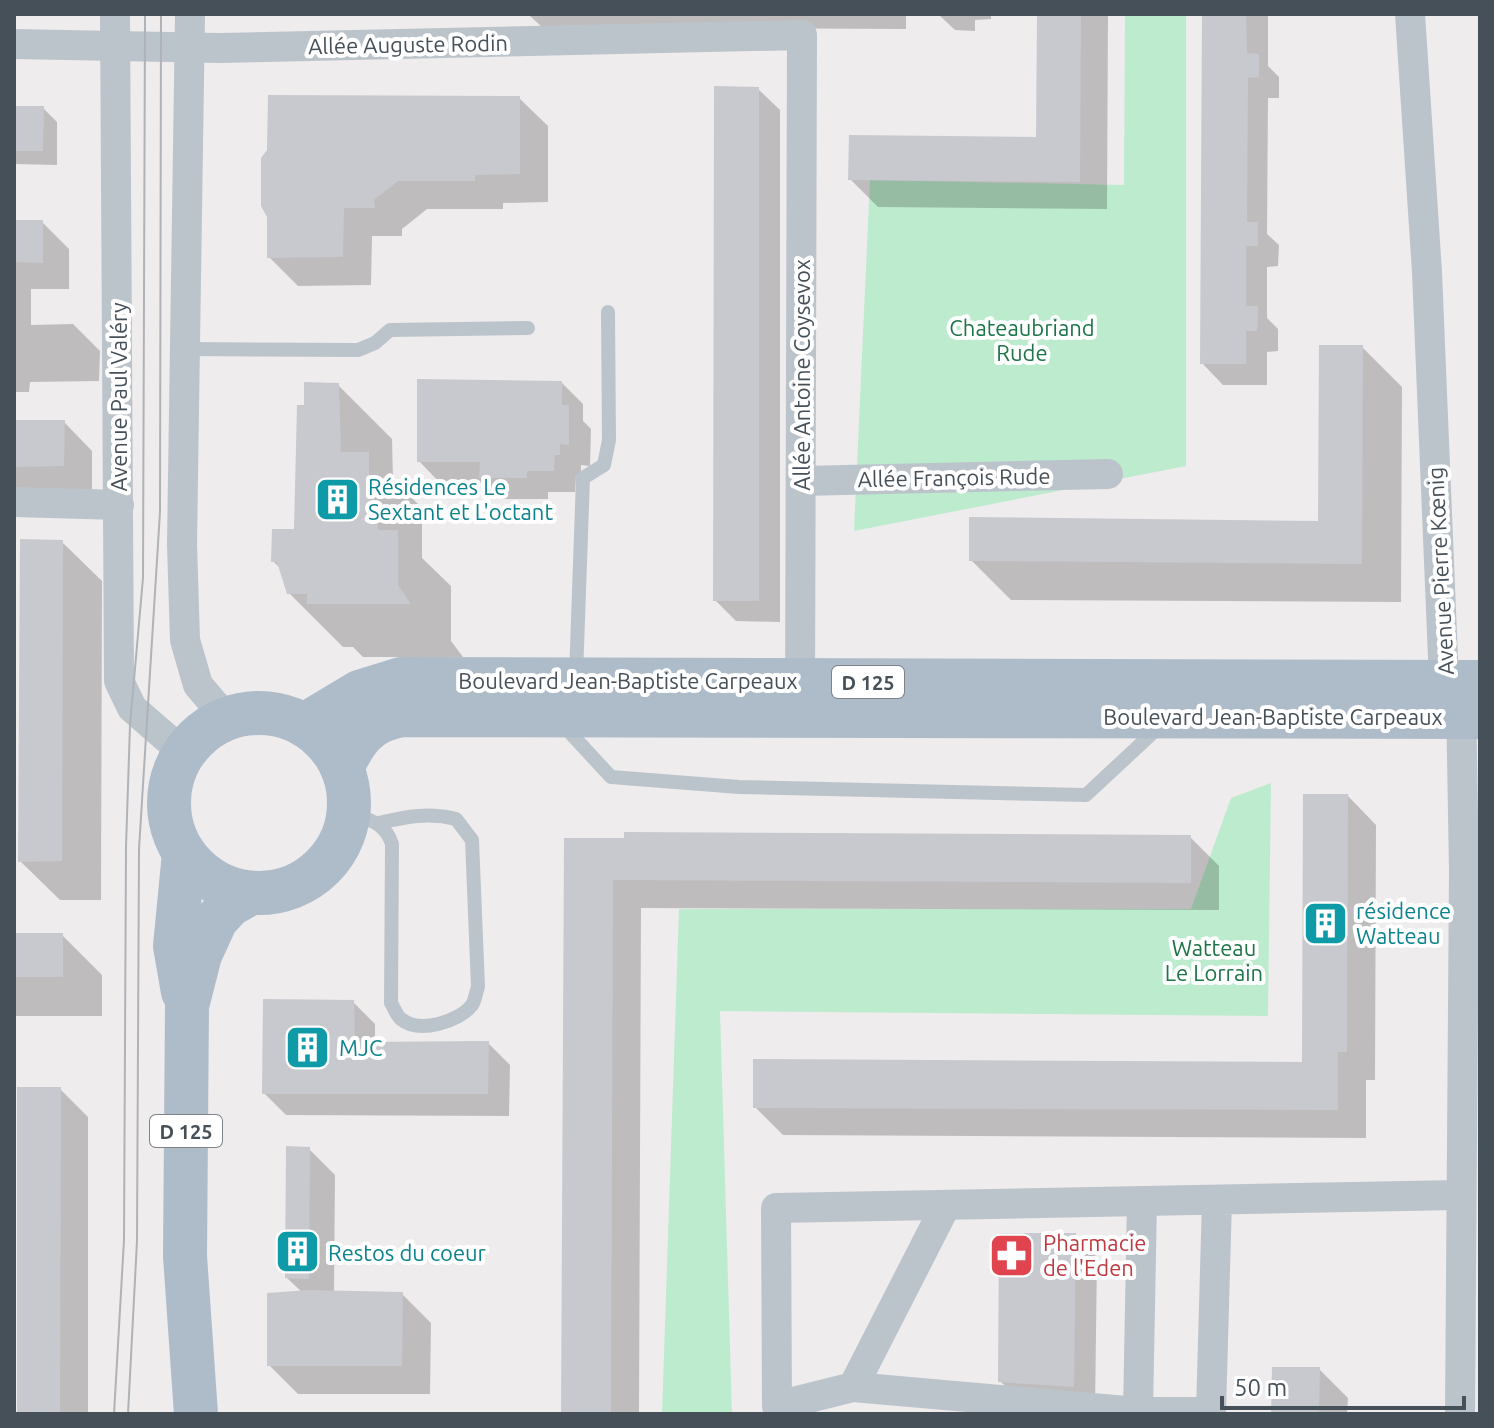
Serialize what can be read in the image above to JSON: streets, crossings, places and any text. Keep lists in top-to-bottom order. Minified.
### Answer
{"streets":{"main road":["Boulevard Jean-Baptiste Carpeaux","D 125"],"street":["Allée Auguste Rodin","Allée Antoine Coysevox","Avenue Paul Valéry","Allée François Rude","Avenue Pierre Kœnig"]},"crossings":[["Allée Auguste Rodin","Allée Antoine Coysevox"],["Allée Auguste Rodin","Avenue Paul Valéry"],["Allée Antoine Coysevox","Allée François Rude"],["Allée Antoine Coysevox","Boulevard Jean-Baptiste Carpeaux"],["Avenue Paul Valéry","Boulevard Jean-Baptiste Carpeaux"],["Avenue Paul Valéry","D 125"],["Avenue Pierre Kœnig","Boulevard Jean-Baptiste Carpeaux"],["Boulevard Jean-Baptiste Carpeaux","D 125"]],"parks":["Chateaubriand Rude","Watteau Le Lorrain"],"places":{"building":["Résidences Le Sextant et L'octant","résidence Watteau","MJC","Restos du coeur"],"pharmacy":["Pharmacie de l'Eden"]},"scale_bar":"50 m"}
